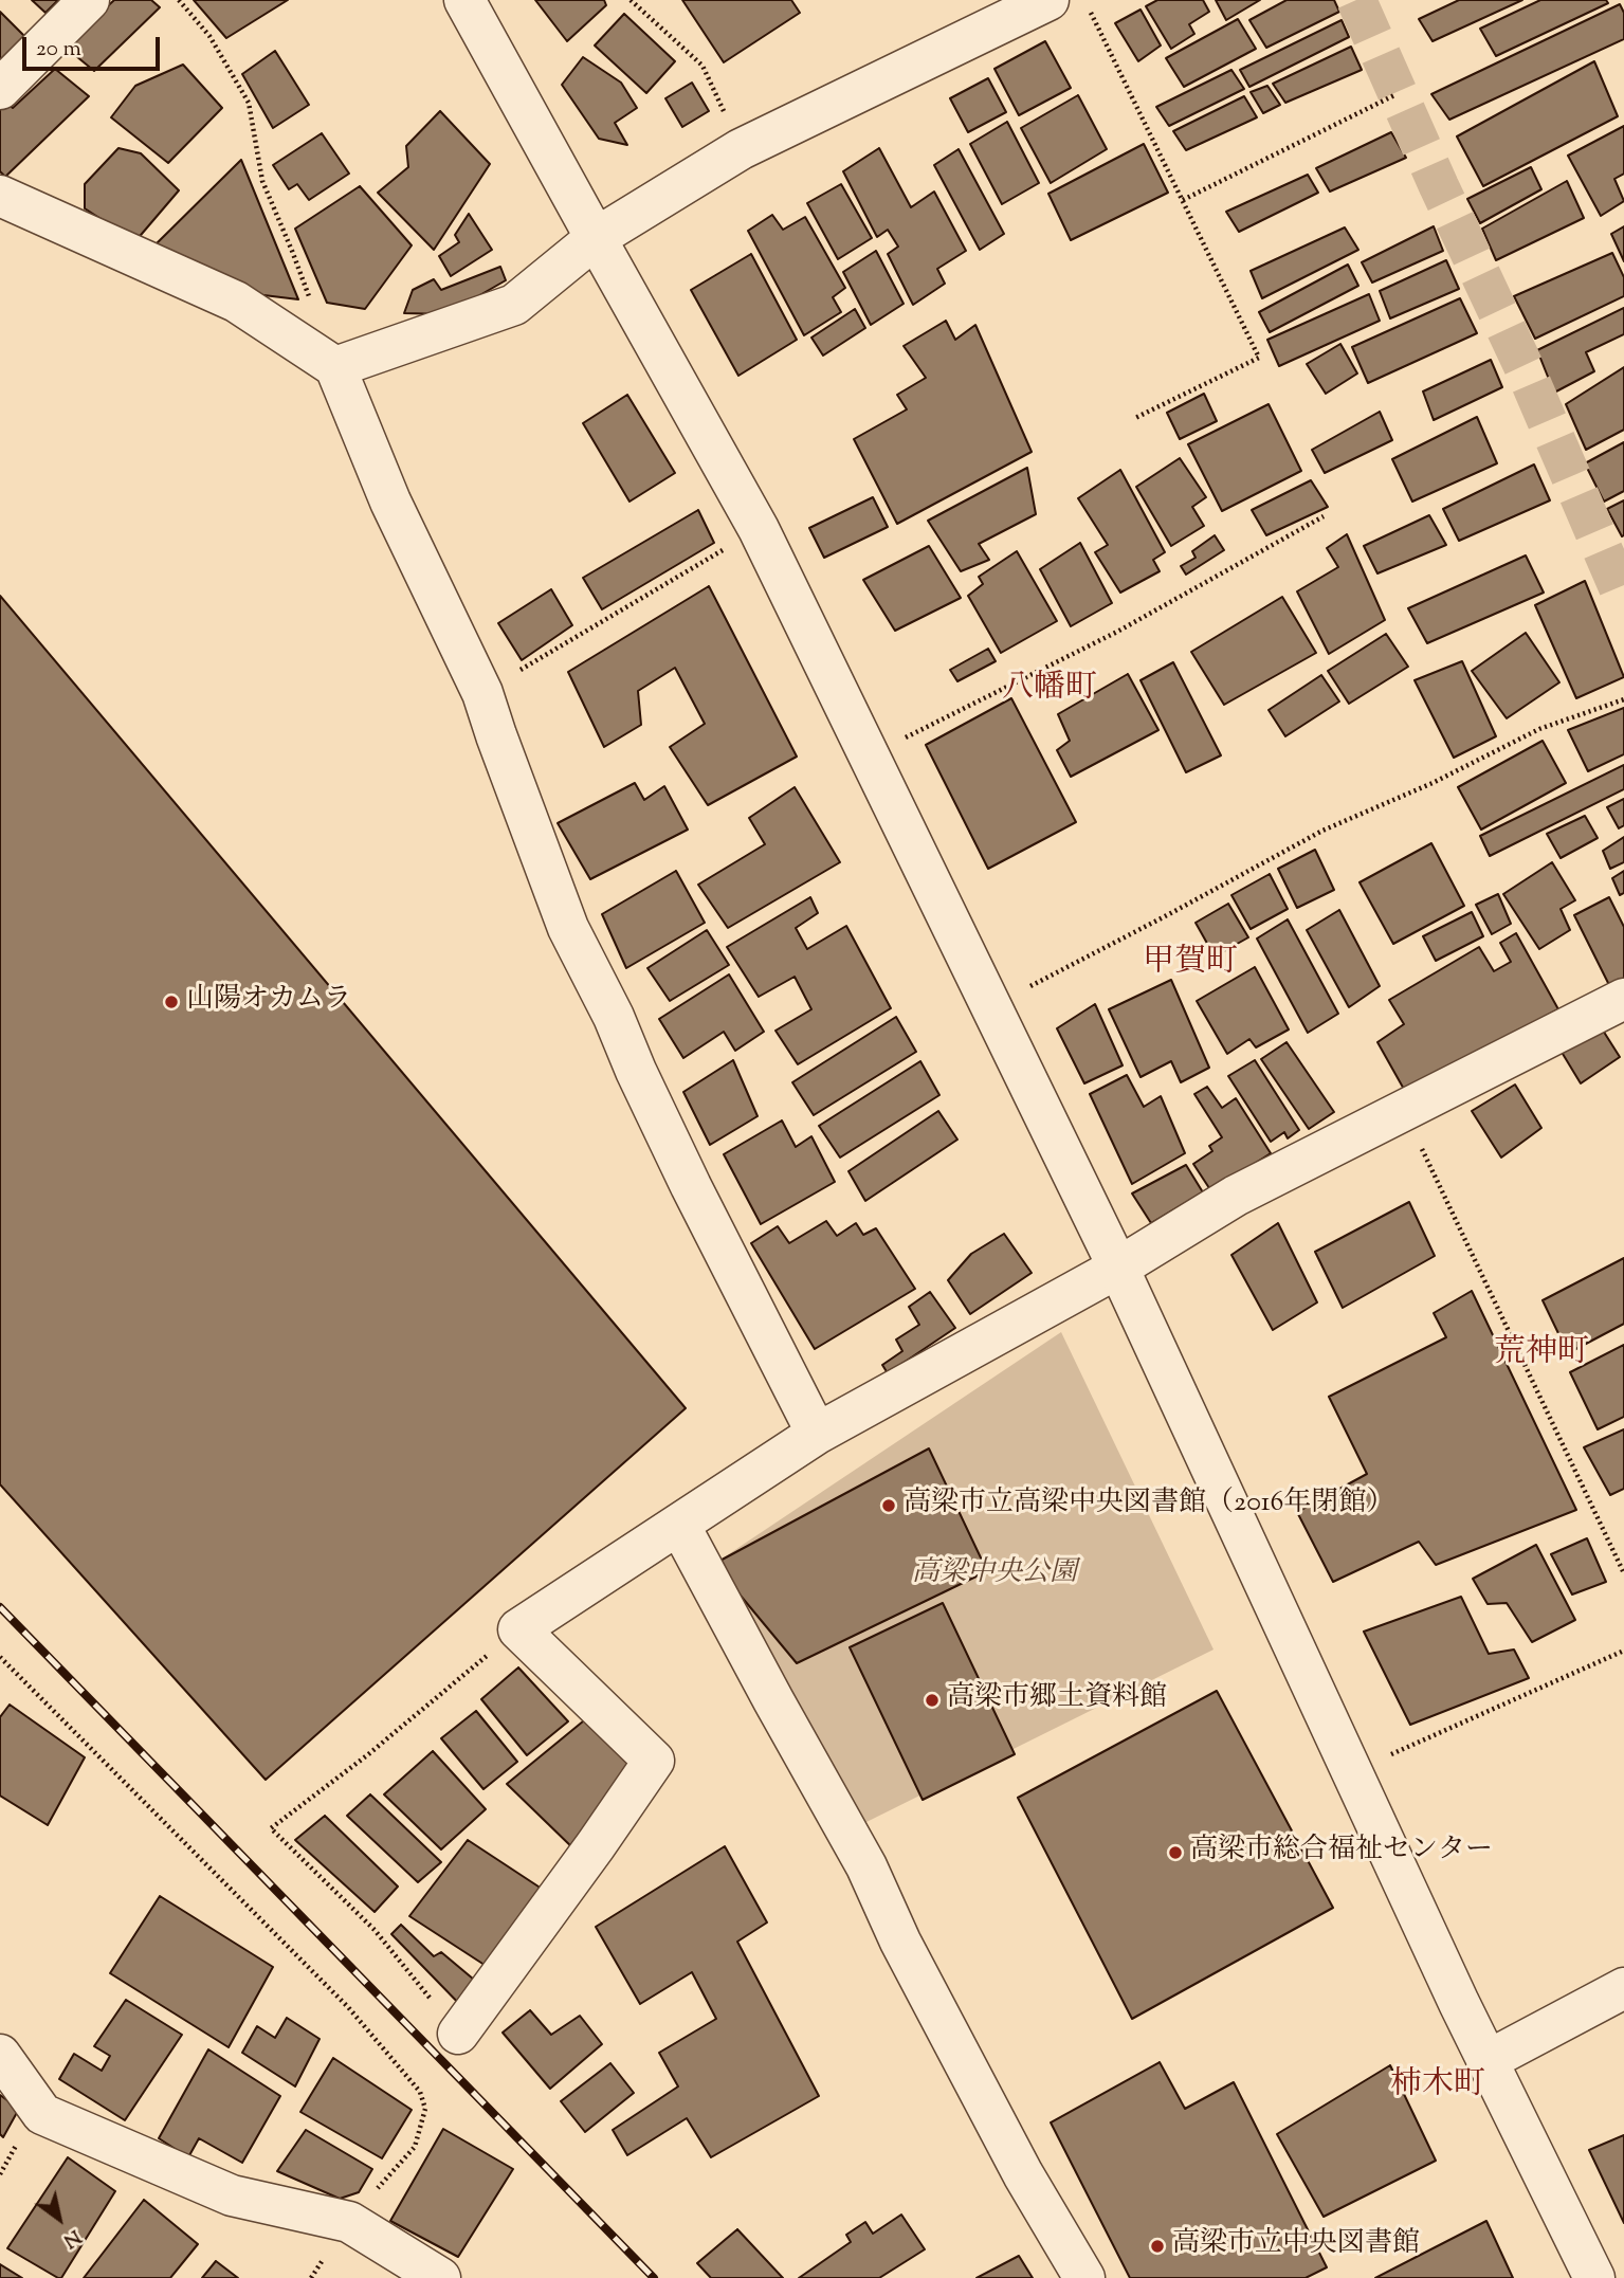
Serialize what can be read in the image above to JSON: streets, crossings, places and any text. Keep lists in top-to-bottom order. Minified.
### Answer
{"districts":["八幡町","甲賀町","荒神町","柿木町"],"parks":["高梁中央公園"],"places":["山陽オカムラ","高梁市立高梁中央図書館（2016年閉館）","高梁市郷土資料館","高梁市総合福祉センター","高梁市立中央図書館"],"scale_bar":"20 m","north":"bottom right"}
